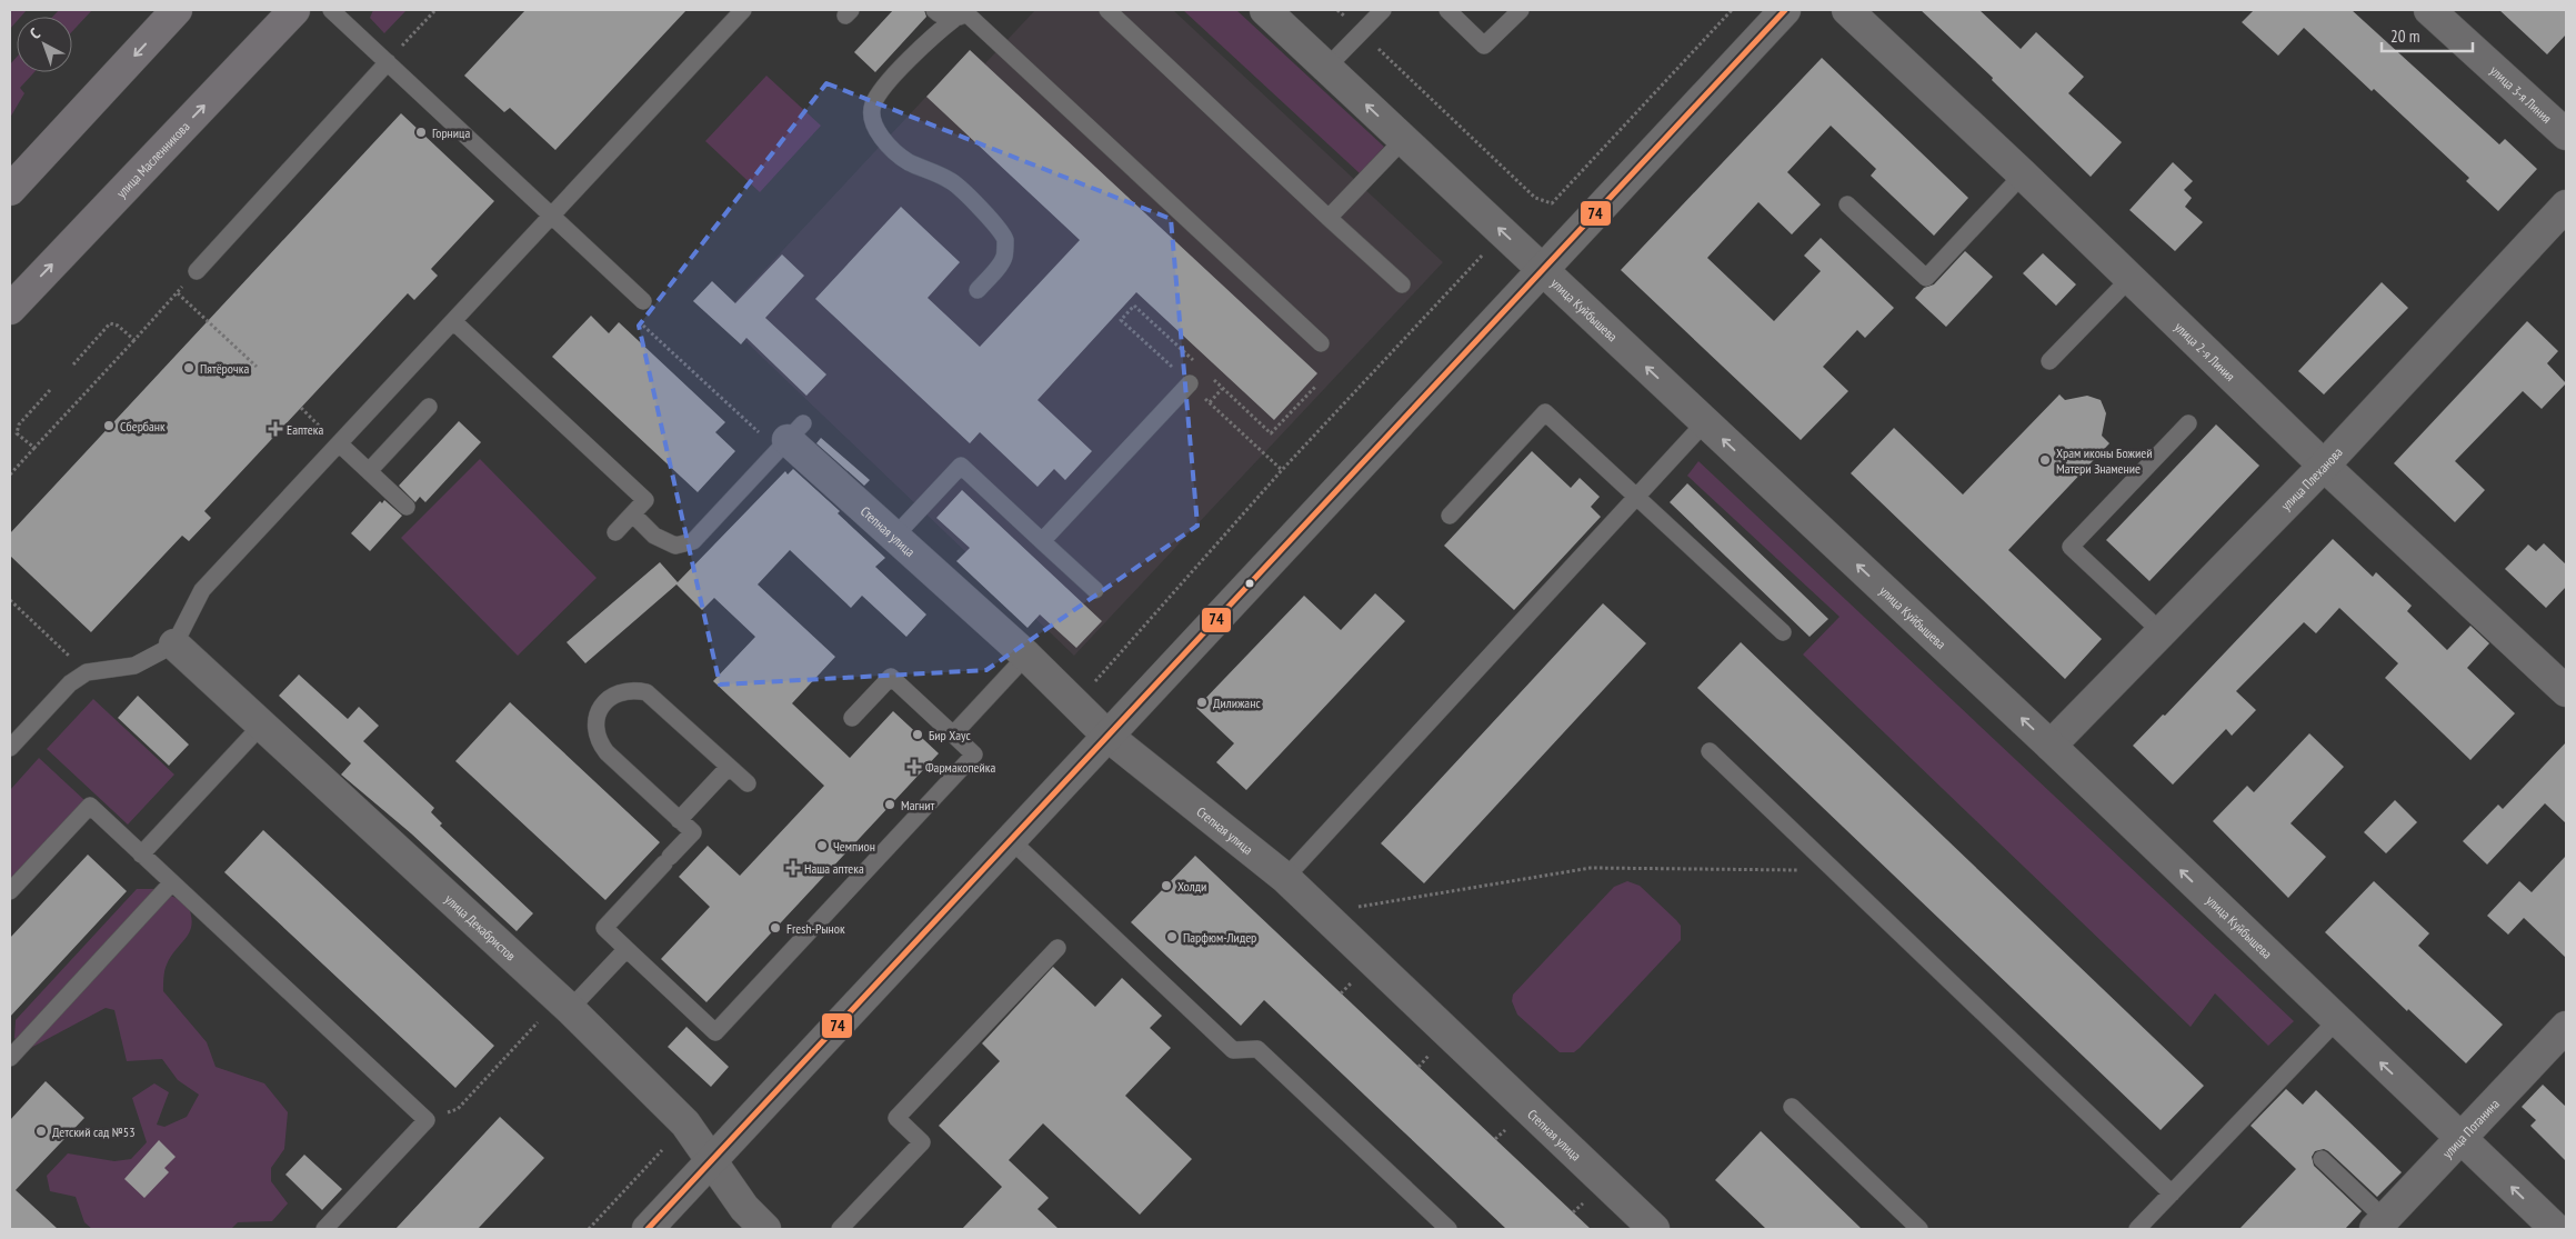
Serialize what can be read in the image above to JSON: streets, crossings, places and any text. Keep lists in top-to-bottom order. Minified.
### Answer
{"streets":{"main road":["улица Масленникова"],"street":["улица 3-я Линия","улица Куйбышева","улица 2-я Линия","улица Плеханова","Степная улица","улица Декабристов","улица Потанина"]},"crossings":[["улица Куйбышева","улица Плеханова"],["улица Куйбышева","улица Потанина"],["улица 2-я Линия","улица Плеханова"]],"one_way":["улица Куйбышева"],"places":{"other":["Горница","Пятёрочка","Сбербанк","Храм иконы Божией Матери Знамение","Дилижанс","Бир Хаус","Магнит","Чемпион","Холди","Fresh-Рынок","Парфюм-Лидер","Детский сад №53"],"health":["Еаптека","Фармакопейка","Наша аптека"]},"lines":["transit line 74"],"scale_bar":"20 m","north":"top left"}
